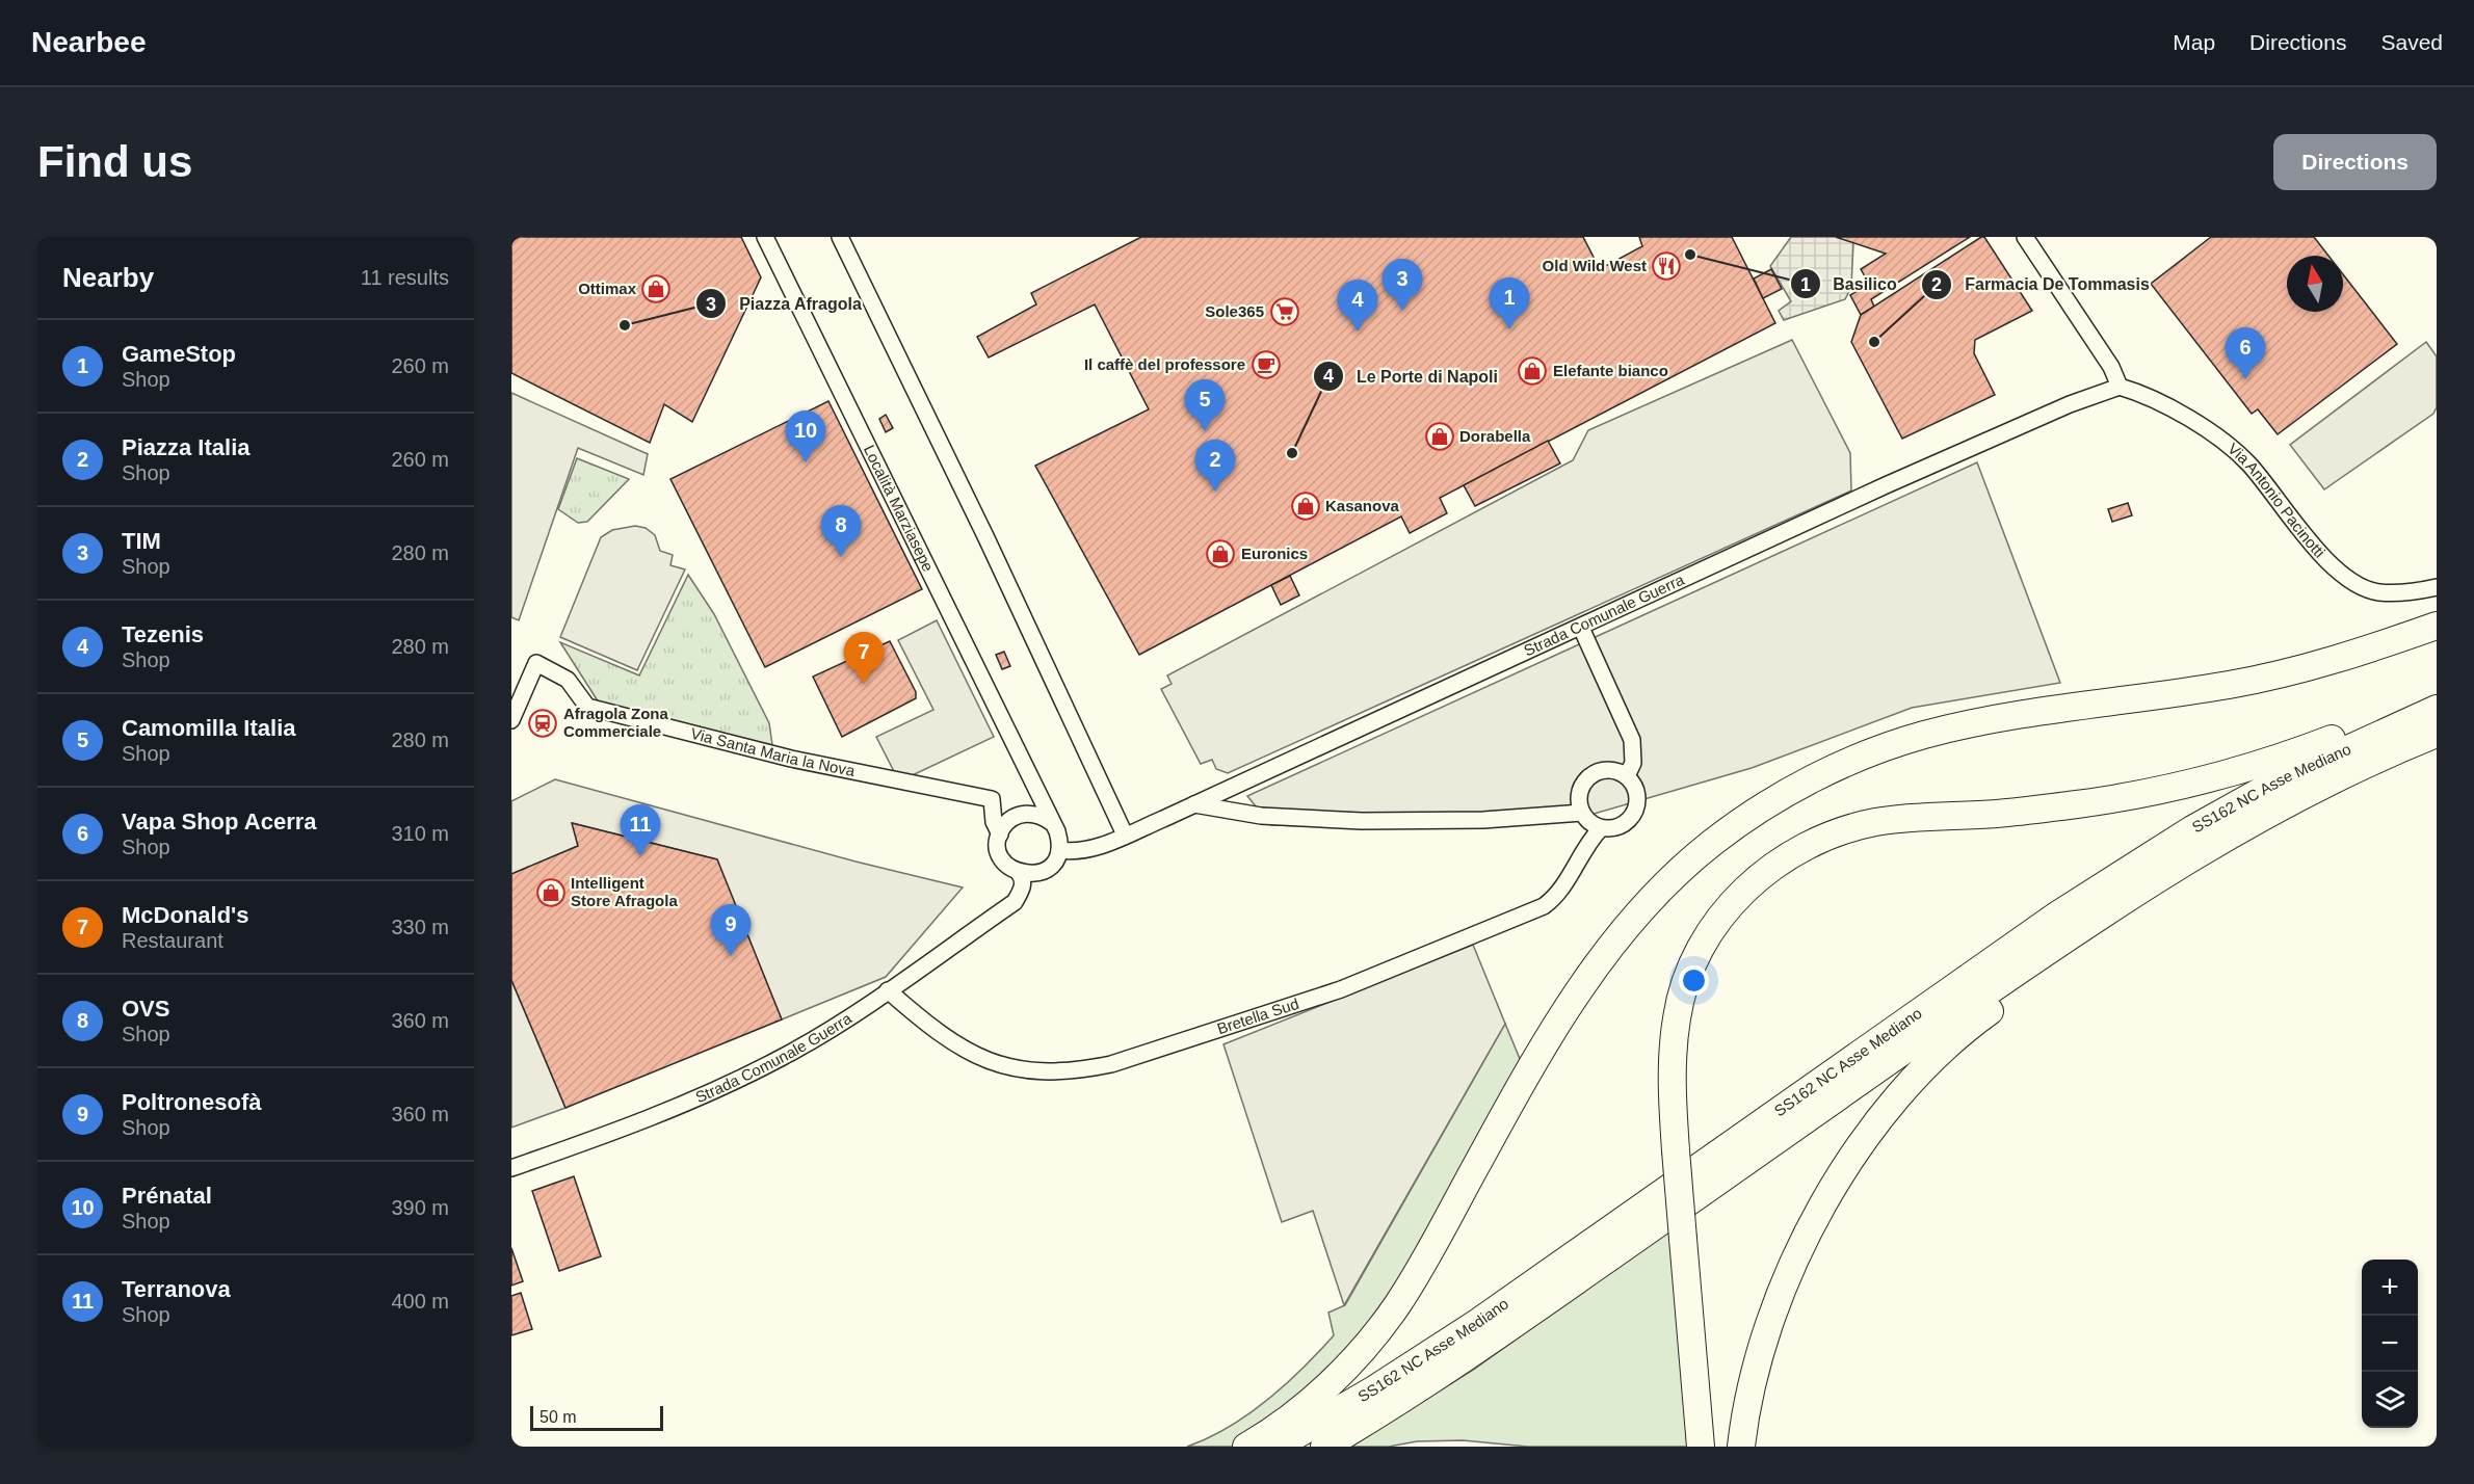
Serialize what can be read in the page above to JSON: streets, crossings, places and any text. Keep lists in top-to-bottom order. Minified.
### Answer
{"streets":{"highway":["SS162 NC Asse Mediano"],"street":["Via Antonio Pacinotti","Località Marziasepe","Strada Comunale Guerra","Via Santa Maria la Nova","Bretella Sud"]},"crossings":[["Via Antonio Pacinotti","Strada Comunale Guerra"],["Località Marziasepe","Strada Comunale Guerra"],["Località Marziasepe","Via Santa Maria la Nova"],["Strada Comunale Guerra","Via Santa Maria la Nova"],["Strada Comunale Guerra","Bretella Sud"]],"places":{"other":["Basilico","Piazza Afragola","Farmacia De Tommasis","Le Porte di Napoli"],"restaurant":["Old Wild West"],"shop":["Ottimax","Elefante bianco","Dorabella","Kasanova","Euronics","Intelligent Store Afragola"],"supermarket":["Sole365"],"cafe":["Il caffè del professore"],"station":["Afragola Zona Commerciale"]},"scale_bar":"50 m","north":"top","page":{"header":"Nearbee","nav":["Map","Directions","Saved"],"buttons":"Directions","title":"Find us","heading":["Nearby","11 results"],"pins":["3","1","4","6","5","10","2","8","7","11","9"],"list":[{"mark":"1","name":"GameStop","note":"Shop","value":"260 m"},{"mark":"2","name":"Piazza Italia","note":"Shop","value":"260 m"},{"mark":"3","name":"TIM","note":"Shop","value":"280 m"},{"mark":"4","name":"Tezenis","note":"Shop","value":"280 m"},{"mark":"5","name":"Camomilla Italia","note":"Shop","value":"280 m"},{"mark":"6","name":"Vapa Shop Acerra","note":"Shop","value":"310 m"},{"mark":"7","name":"McDonald's","note":"Restaurant","value":"330 m"},{"mark":"8","name":"OVS","note":"Shop","value":"360 m"},{"mark":"9","name":"Poltronesofà","note":"Shop","value":"360 m"},{"mark":"10","name":"Prénatal","note":"Shop","value":"390 m"},{"mark":"11","name":"Terranova","note":"Shop","value":"400 m"}],"map_buttons":["+","−"],"scale":"50 m"}}
